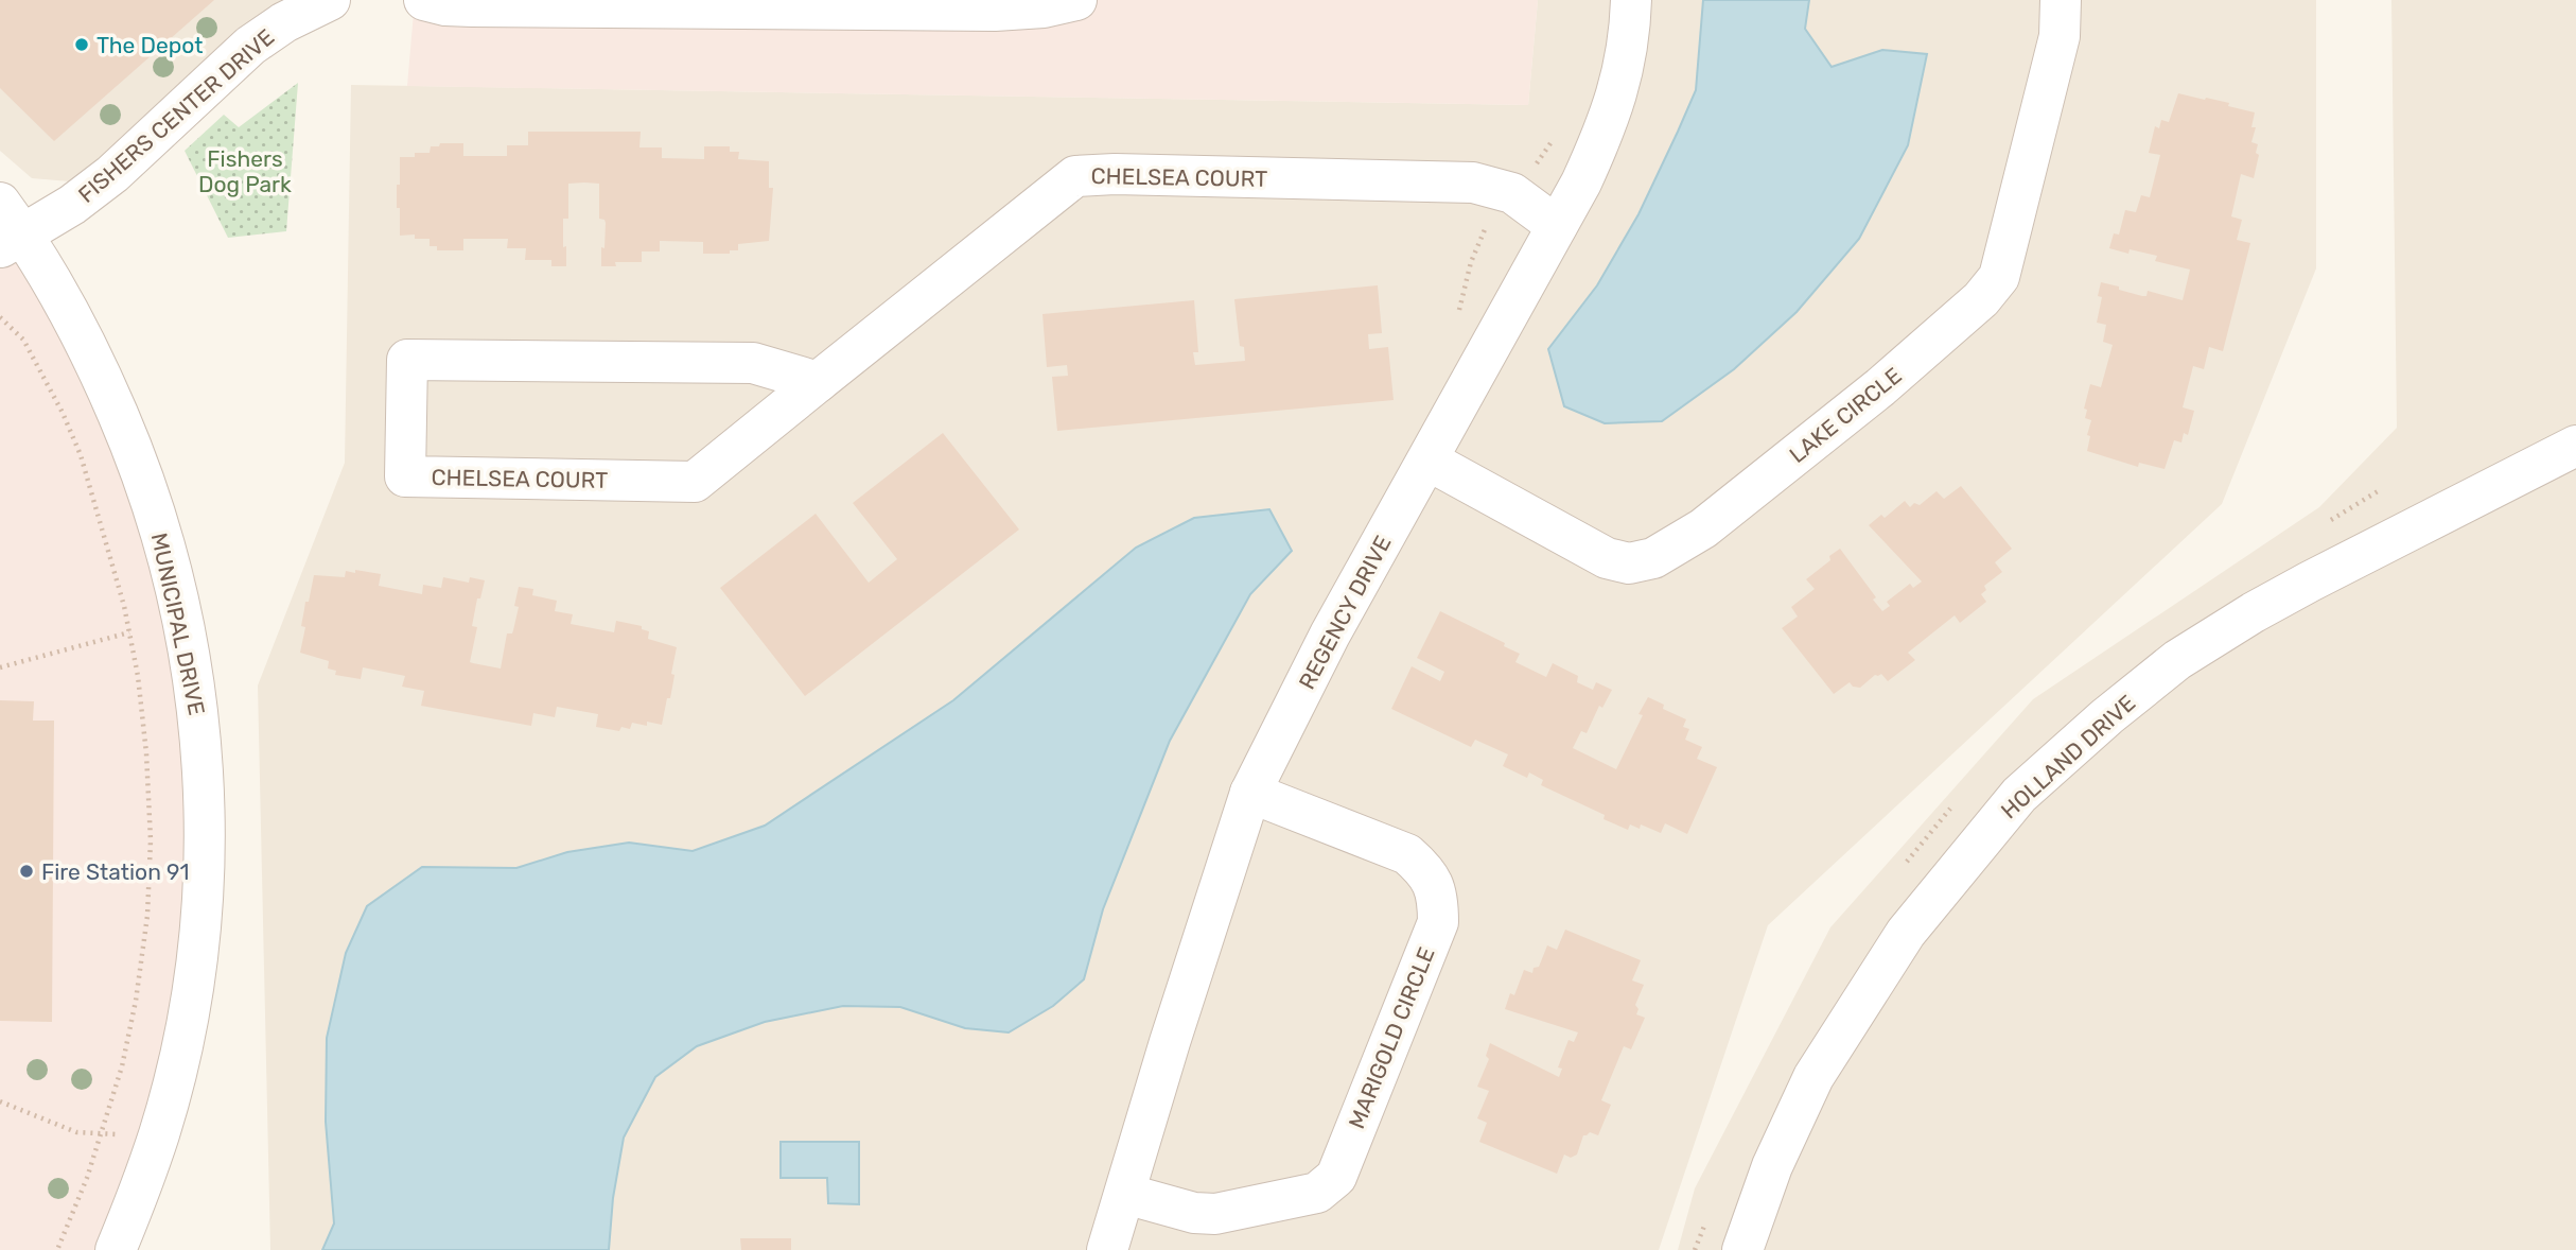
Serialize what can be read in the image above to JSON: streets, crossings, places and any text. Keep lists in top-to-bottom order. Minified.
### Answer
{"streets":{"street":["FISHERS CENTER DRIVE","CHELSEA COURT","LAKE CIRCLE","REGENCY DRIVE","MUNICIPAL DRIVE","HOLLAND DRIVE","MARIGOLD CIRCLE"]},"crossings":[["FISHERS CENTER DRIVE","MUNICIPAL DRIVE"],["CHELSEA COURT","REGENCY DRIVE"],["LAKE CIRCLE","REGENCY DRIVE"],["REGENCY DRIVE","MARIGOLD CIRCLE"]],"parks":["Fishers Dog Park"],"places":["The Depot","Fire Station 91"]}
